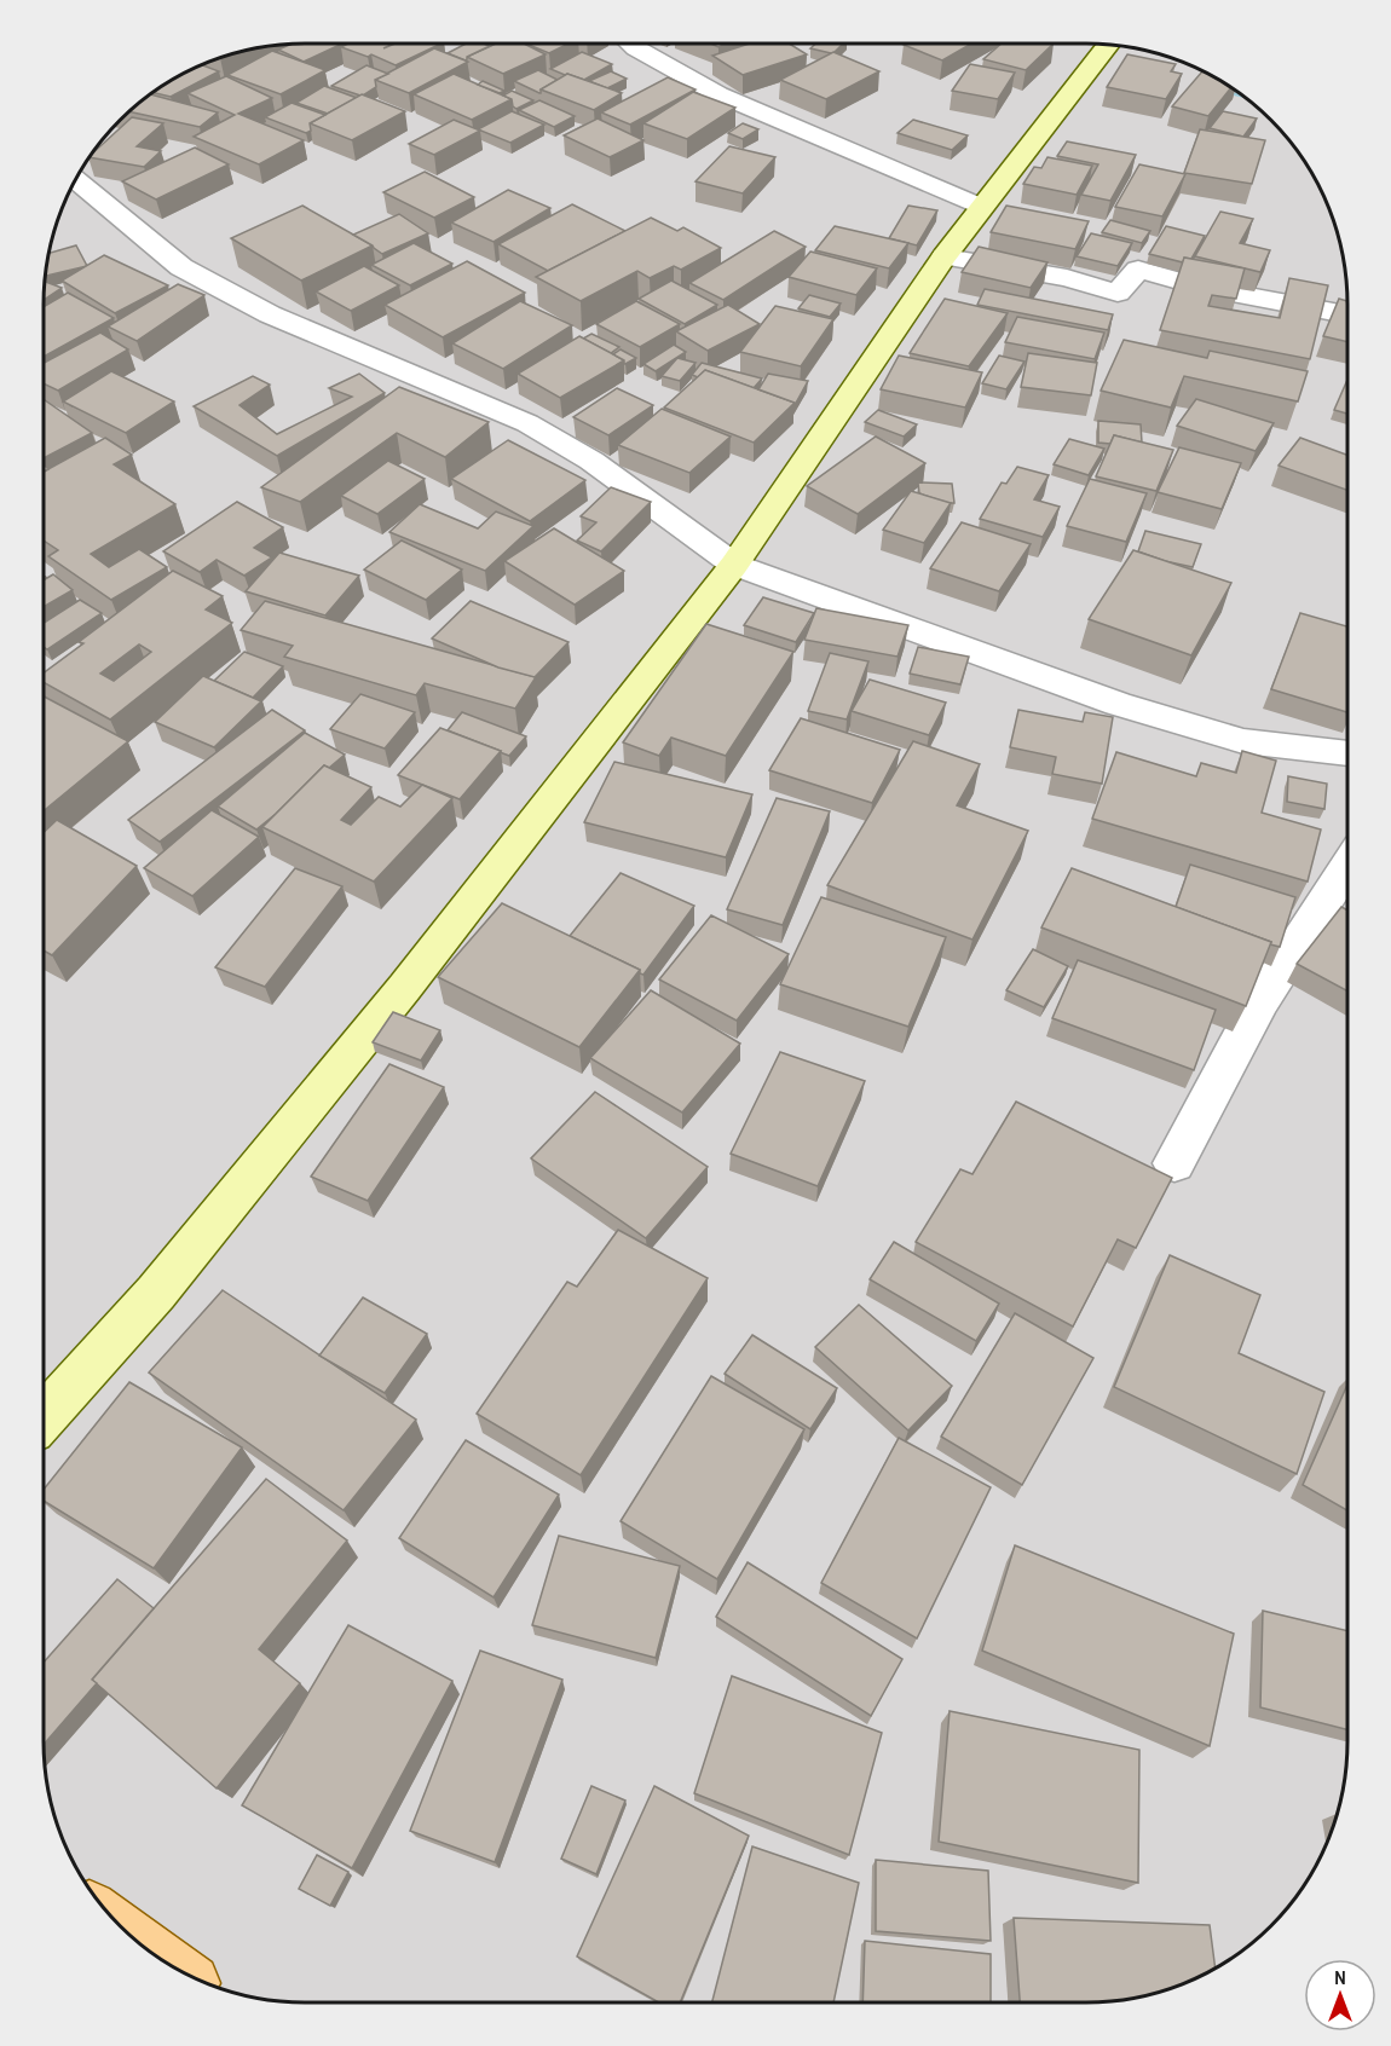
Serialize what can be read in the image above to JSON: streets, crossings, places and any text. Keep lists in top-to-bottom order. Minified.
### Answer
{"north":"top"}
